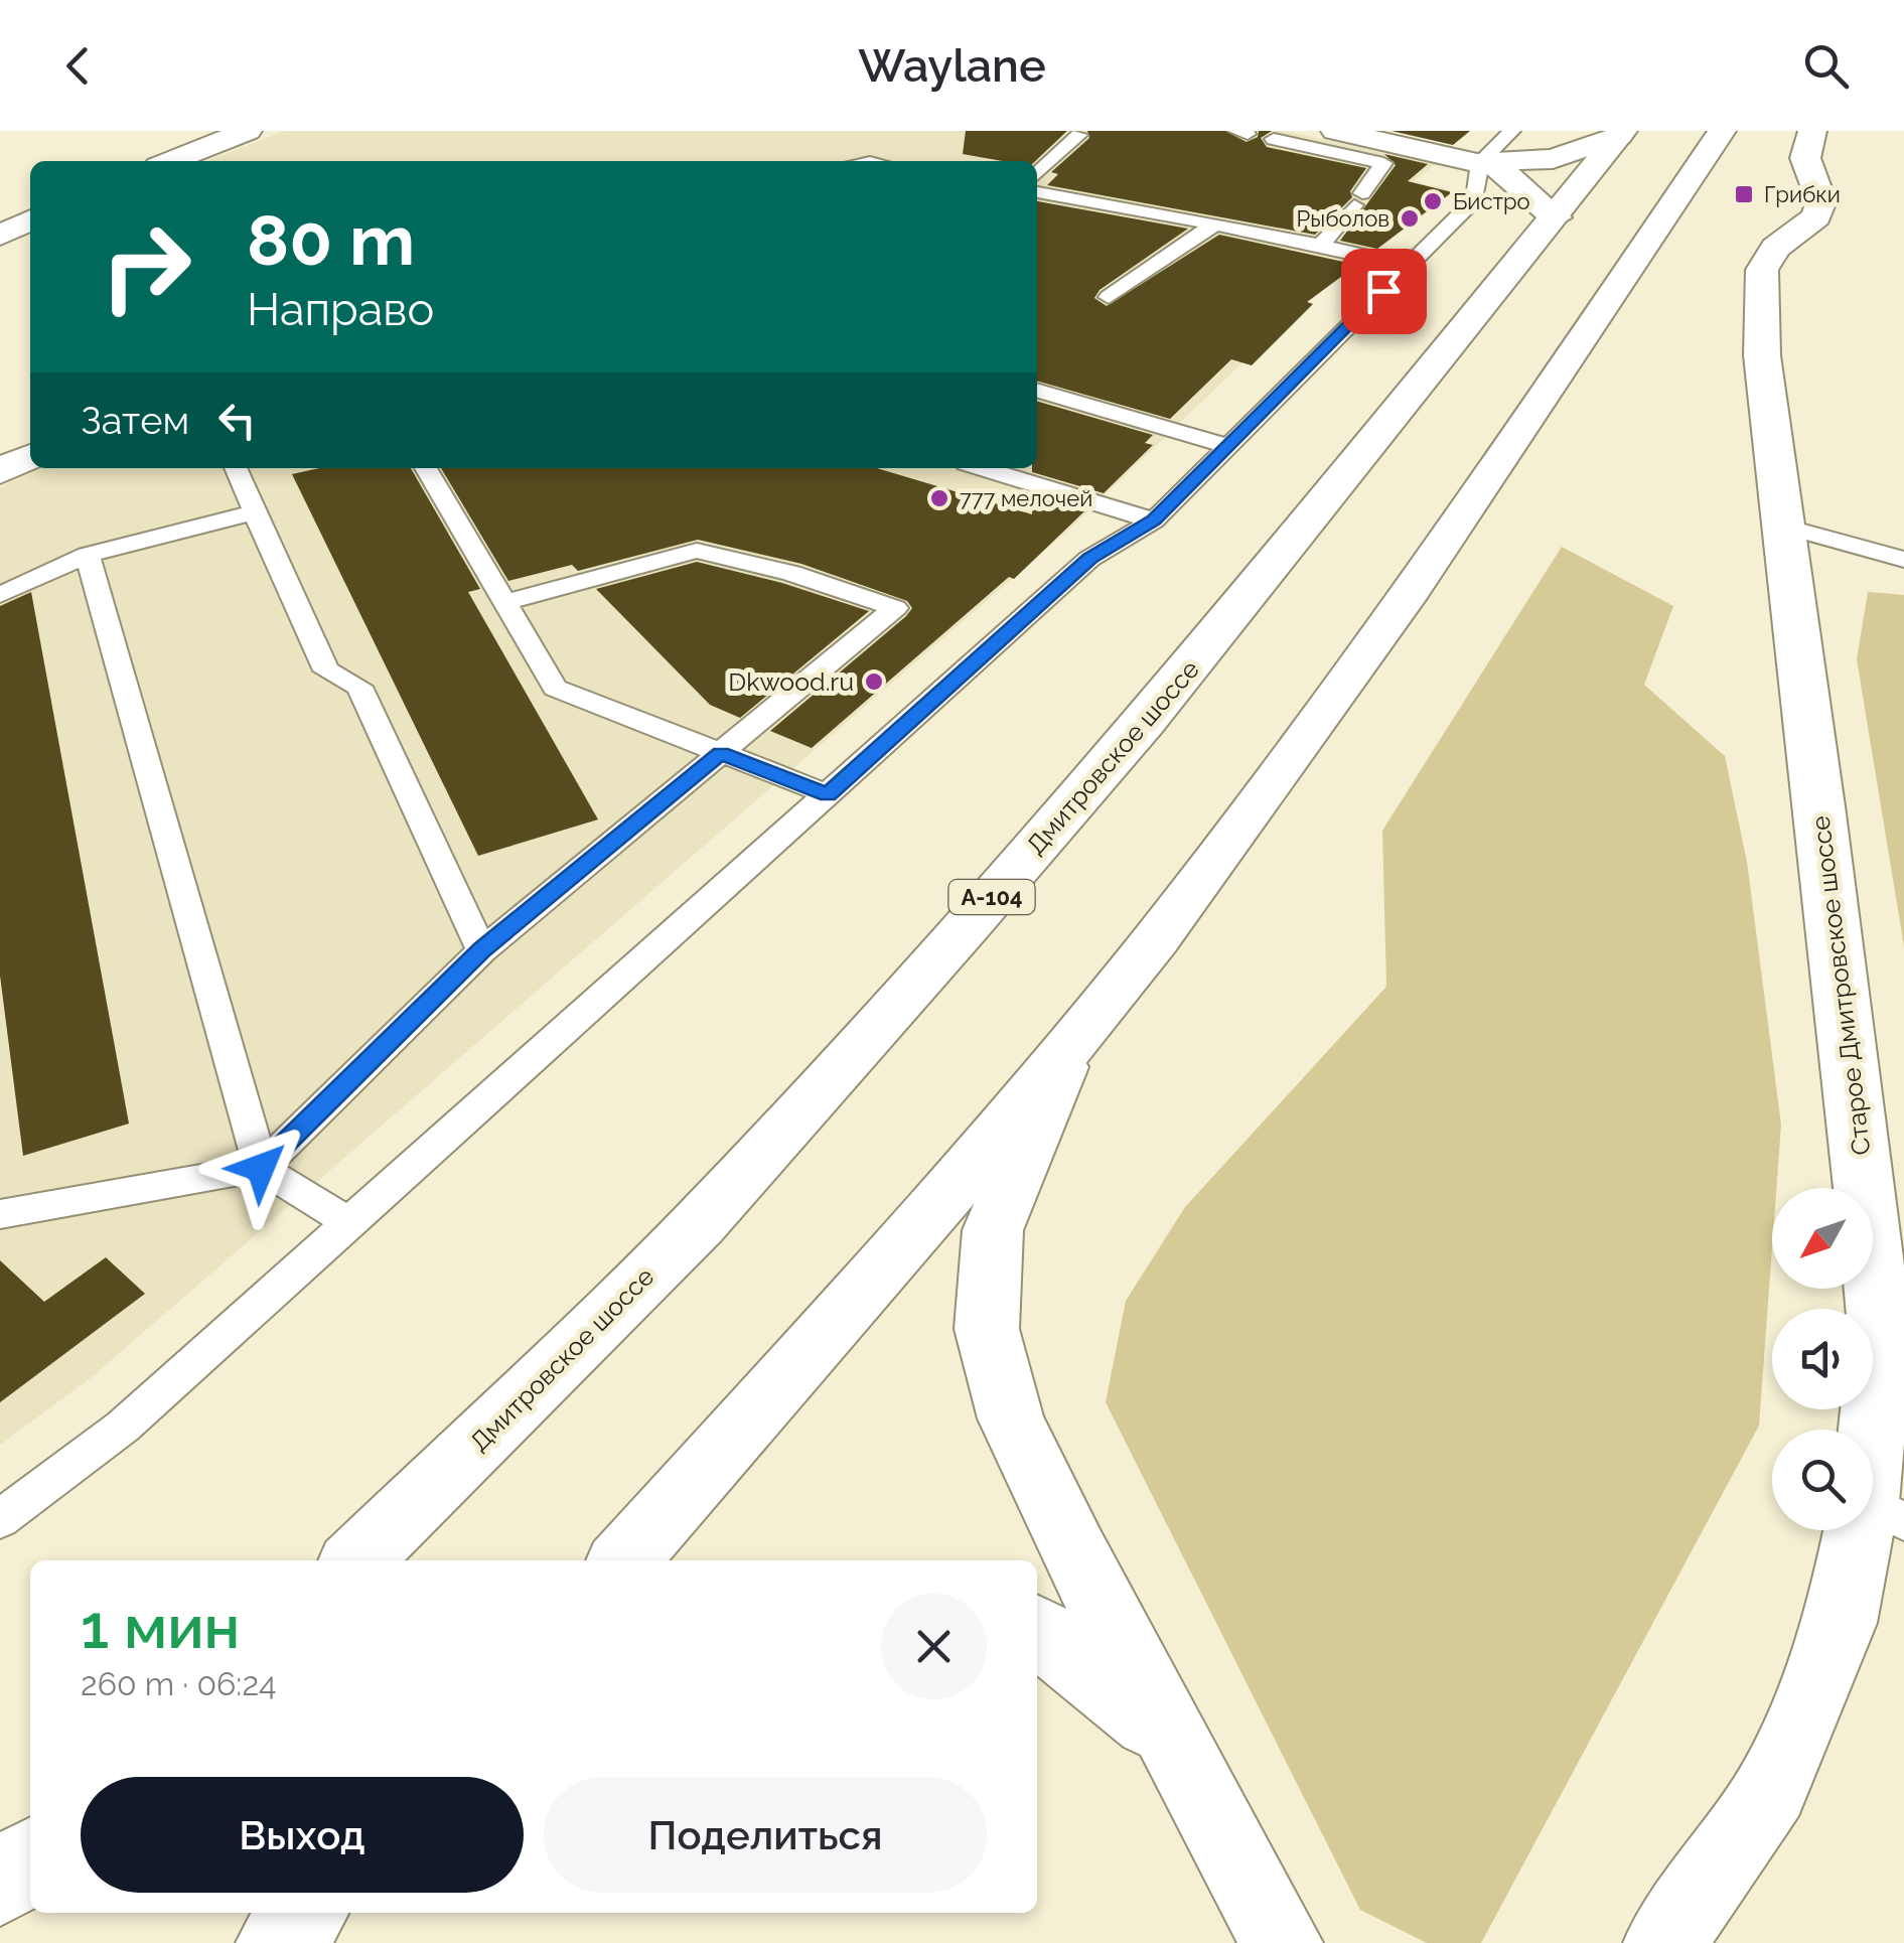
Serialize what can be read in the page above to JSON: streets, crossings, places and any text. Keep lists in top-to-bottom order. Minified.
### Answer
{"streets":{"main road":["Дмитровское шоссе","А-104","Старое Дмитровское шоссе"]},"places":{"transit":["Грибки"],"other":["Бистро","Рыболов","777 мелочей","Dkwood.ru"]},"north":"bottom left","page":{"header":"Waylane","turn":["80 m","Направо"],"then":"Затем","heading":["1 мин","260 m · 06:24"],"buttons":["Выход","Поделиться"]}}
